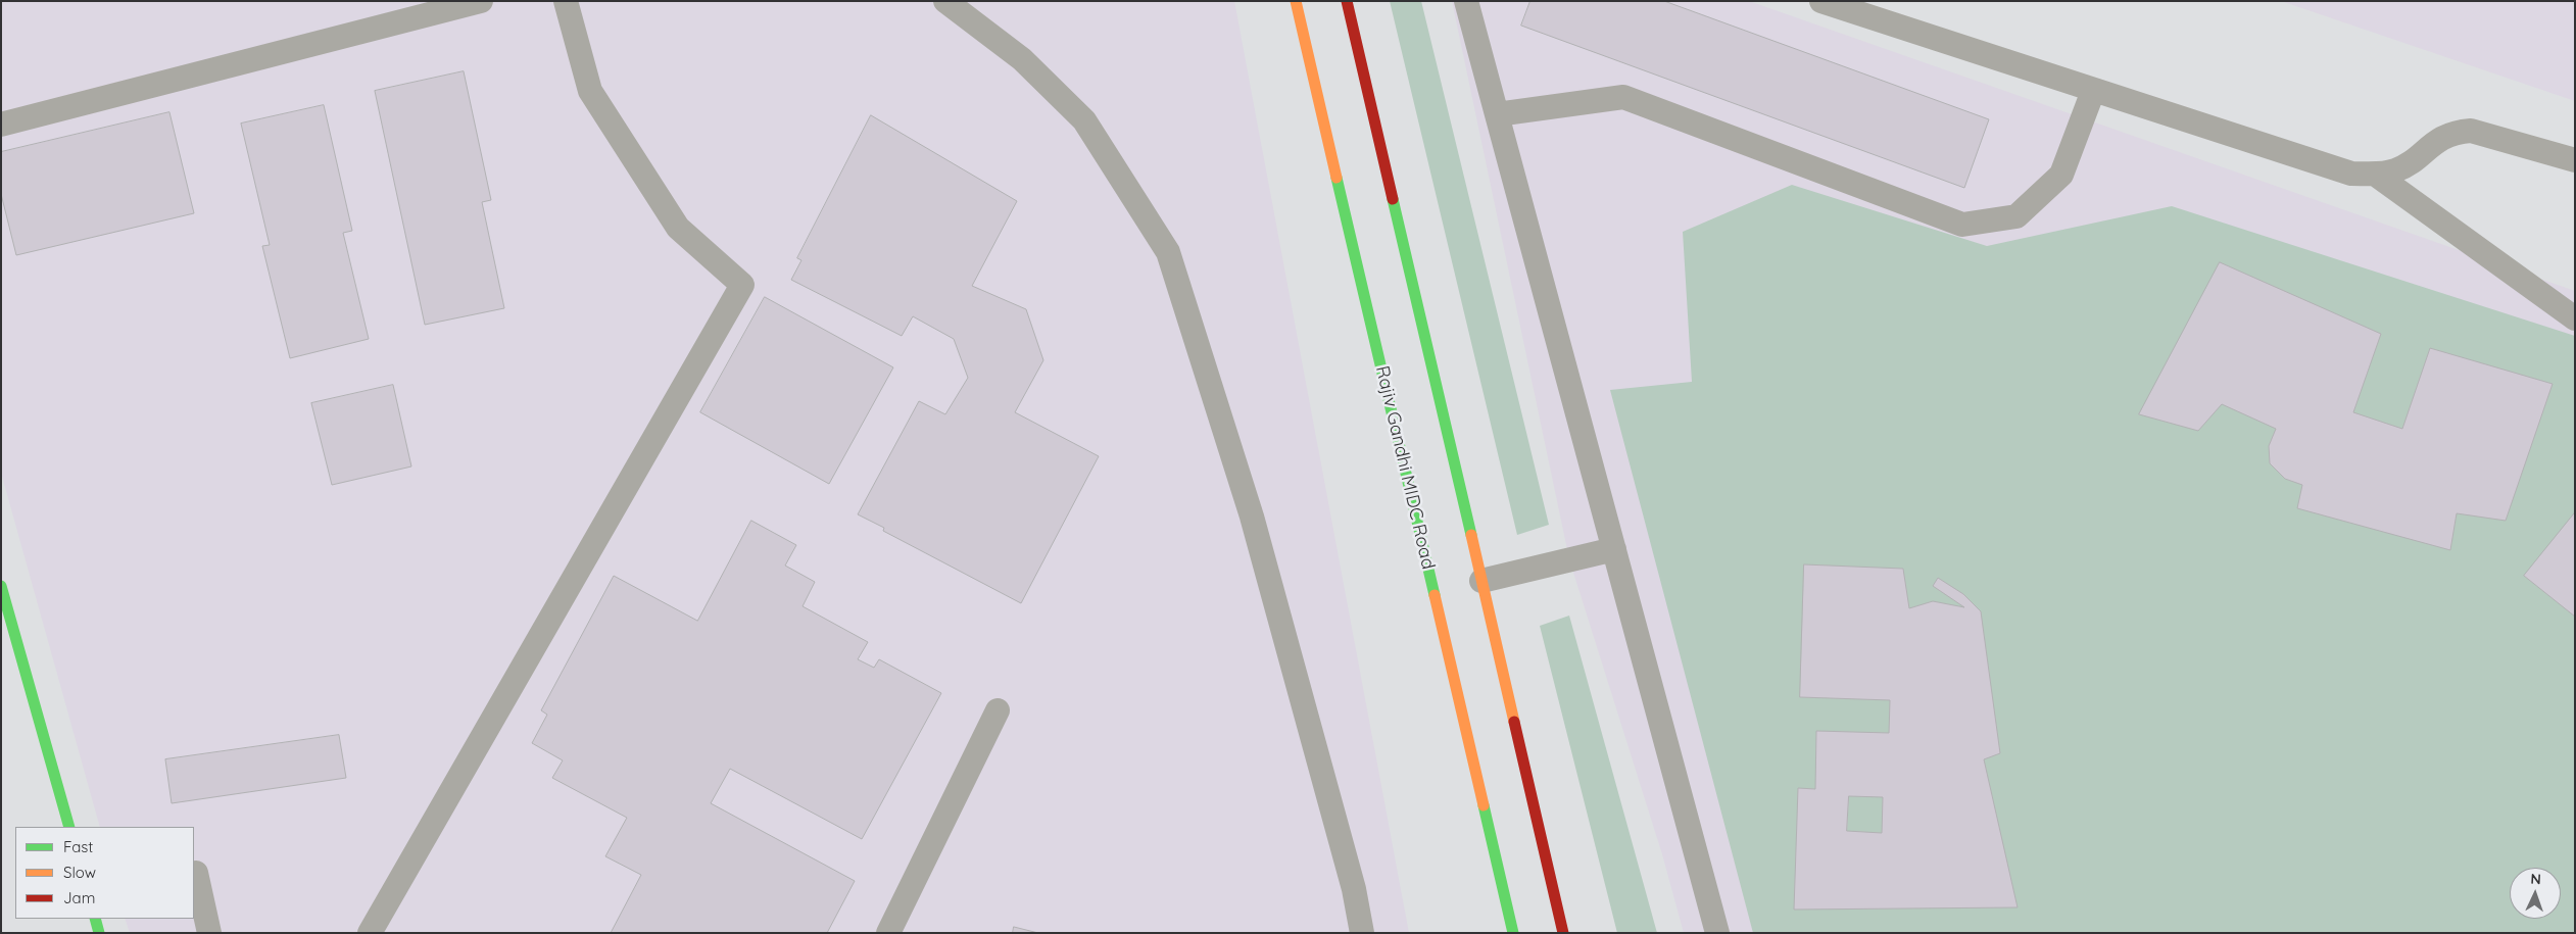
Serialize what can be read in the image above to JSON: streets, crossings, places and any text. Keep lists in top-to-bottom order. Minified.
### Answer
{"streets":{"main road":["Rajiv Gandhi MIDC Road"]},"legend":["Fast","Slow","Jam"],"north":"top"}
